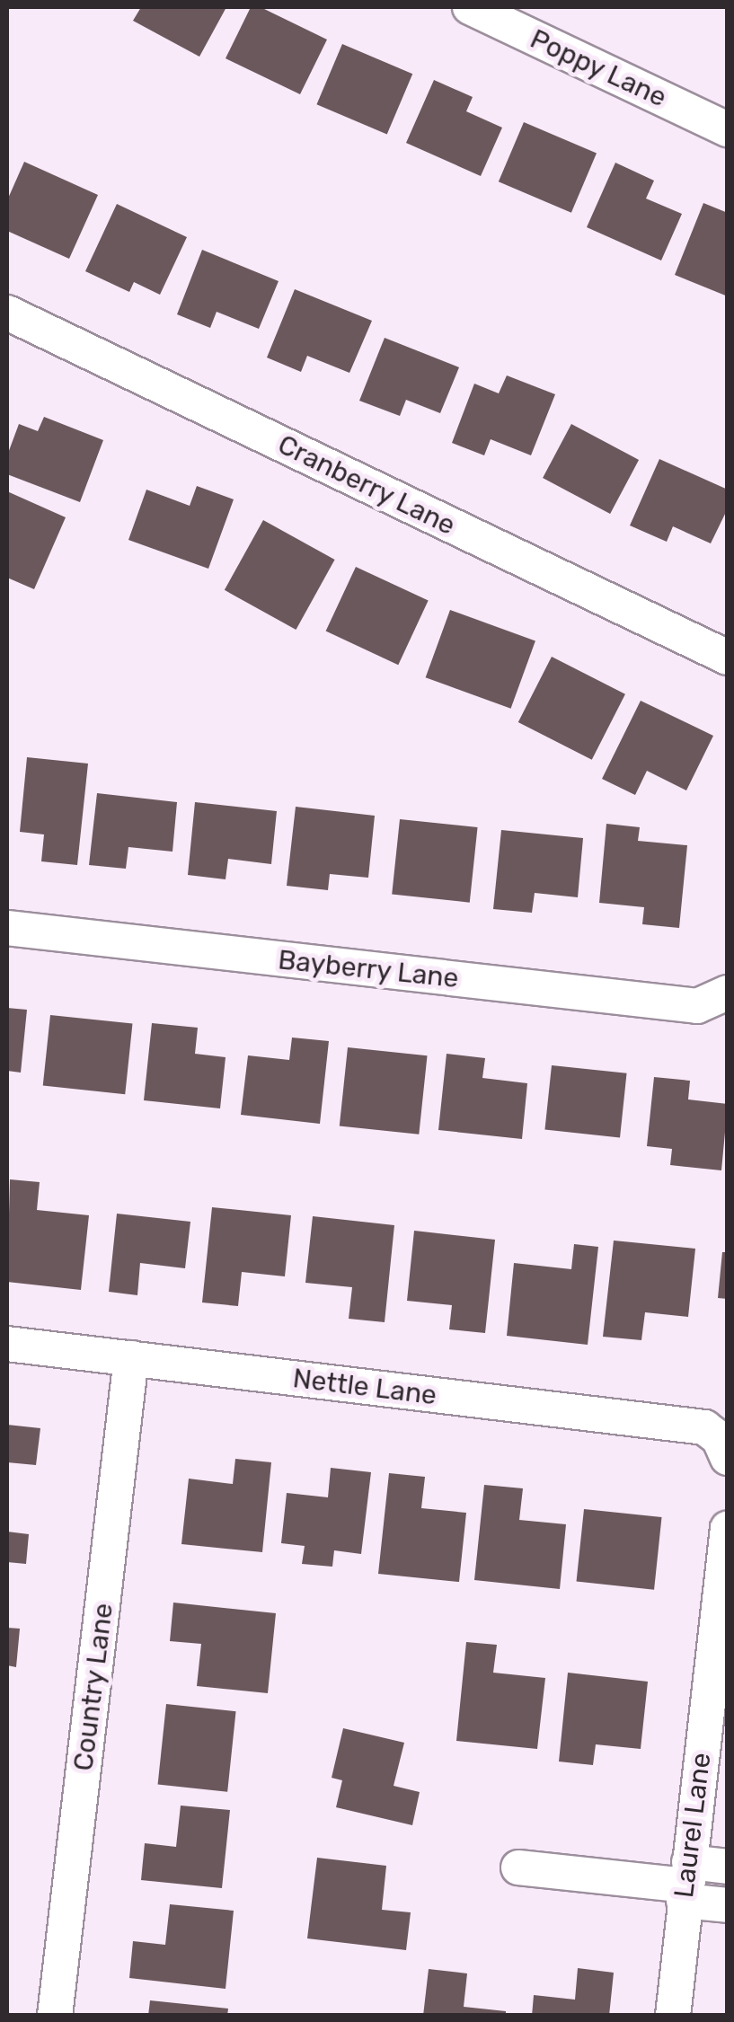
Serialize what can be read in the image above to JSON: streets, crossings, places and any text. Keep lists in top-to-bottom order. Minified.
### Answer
{"streets":{"street":["Poppy Lane","Cranberry Lane","Bayberry Lane","Nettle Lane","Country Lane","Laurel Lane"]},"crossings":[["Nettle Lane","Country Lane"]]}
